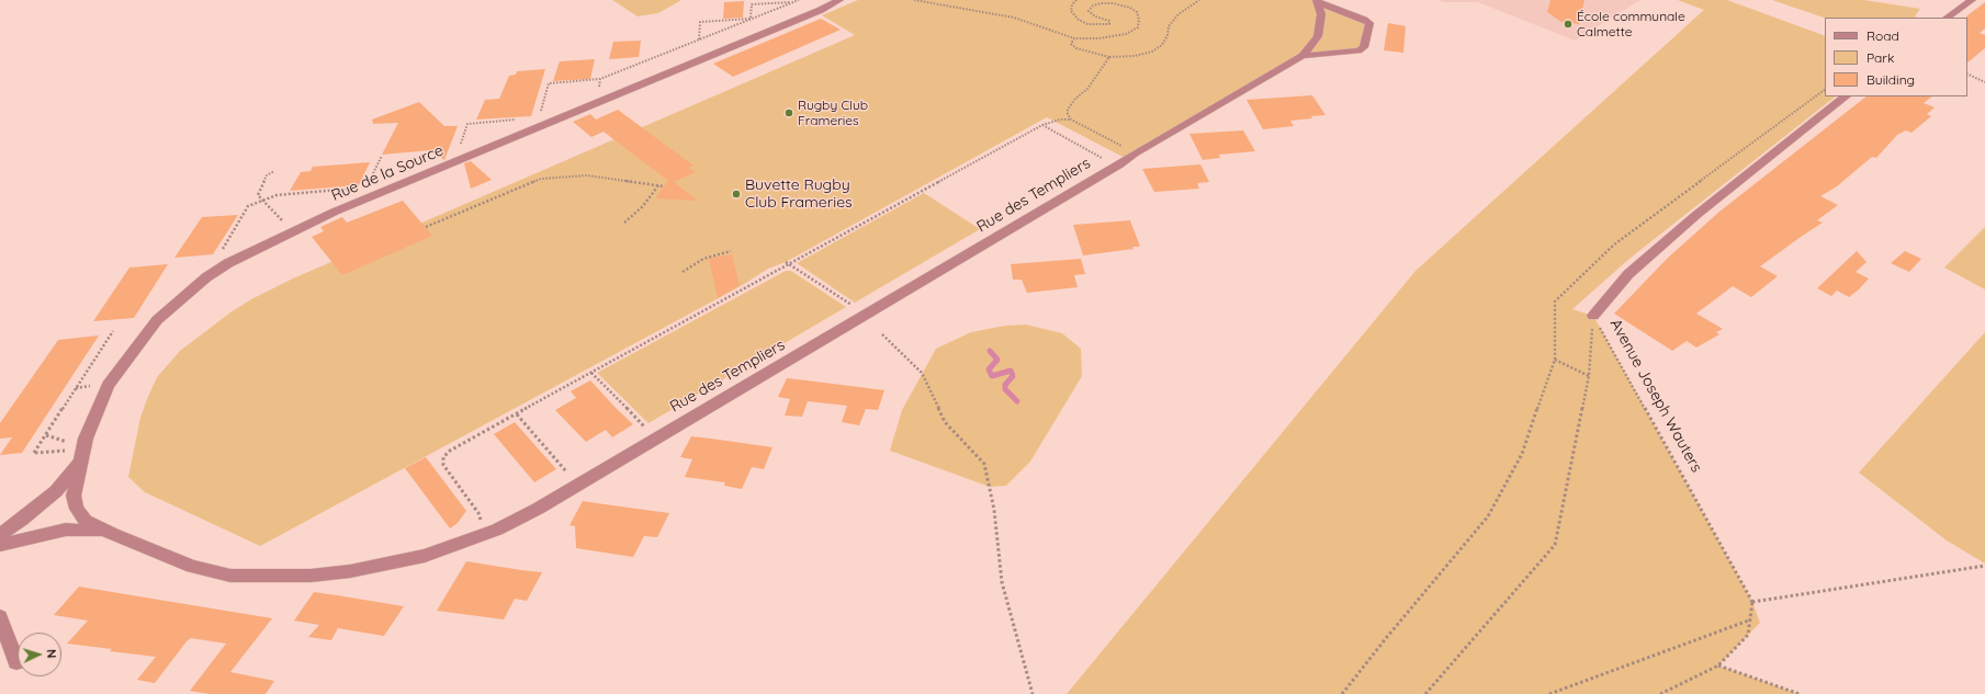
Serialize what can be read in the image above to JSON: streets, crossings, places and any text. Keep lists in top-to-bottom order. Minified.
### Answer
{"streets":{"street":["Rue de la Source","Rue des Templiers","Avenue Joseph Wauters"]},"crossings":[["Rue de la Source","Rue des Templiers"]],"places":["École communale Calmette","Rugby Club Frameries","Buvette Rugby Club Frameries"],"legend":["Road","Park","Building"],"north":"right"}
